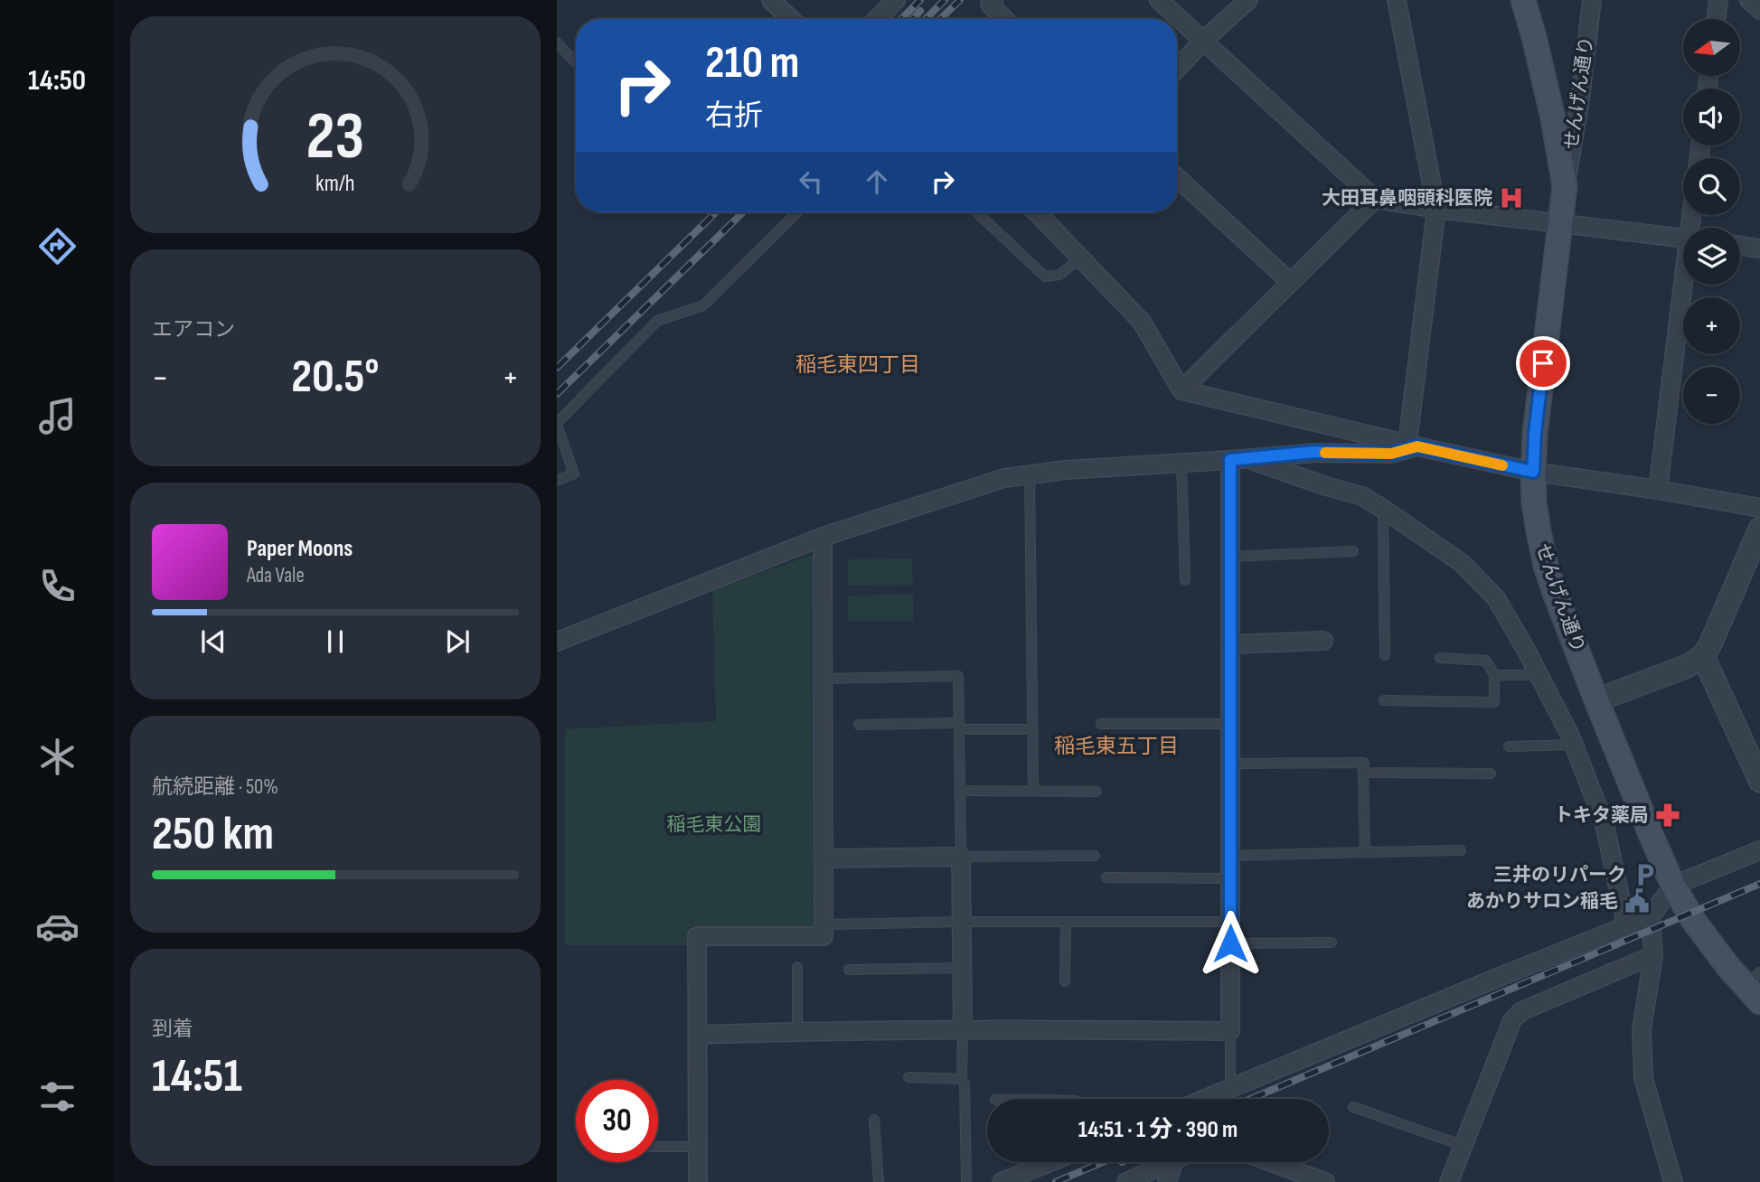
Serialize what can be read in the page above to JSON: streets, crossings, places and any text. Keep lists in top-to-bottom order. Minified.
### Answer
{"streets":{"main road":["せんげん通り"]},"districts":["稲毛東四丁目","稲毛東五丁目"],"parks":["稲毛東公園"],"places":{"hospital":["大田耳鼻咽頭科医院"],"pharmacy":["トキタ薬局"],"parking":["三井のリパーク"],"public building":["あかりサロン稲毛"]},"north":"left","page":{"tabs":"14:50","map_buttons":["+","−"],"turn":["210 m","右折"],"tile":["エアコン",["航続距離 · 50%","250 km"],["到着","14:51"]],"heat":["−","20.5°","+"],"song":["Paper Moons","Ada Vale"],"limit":"30","trip":"14:51 · 1 分 · 390 m","gauge":["23","km/h"]}}
